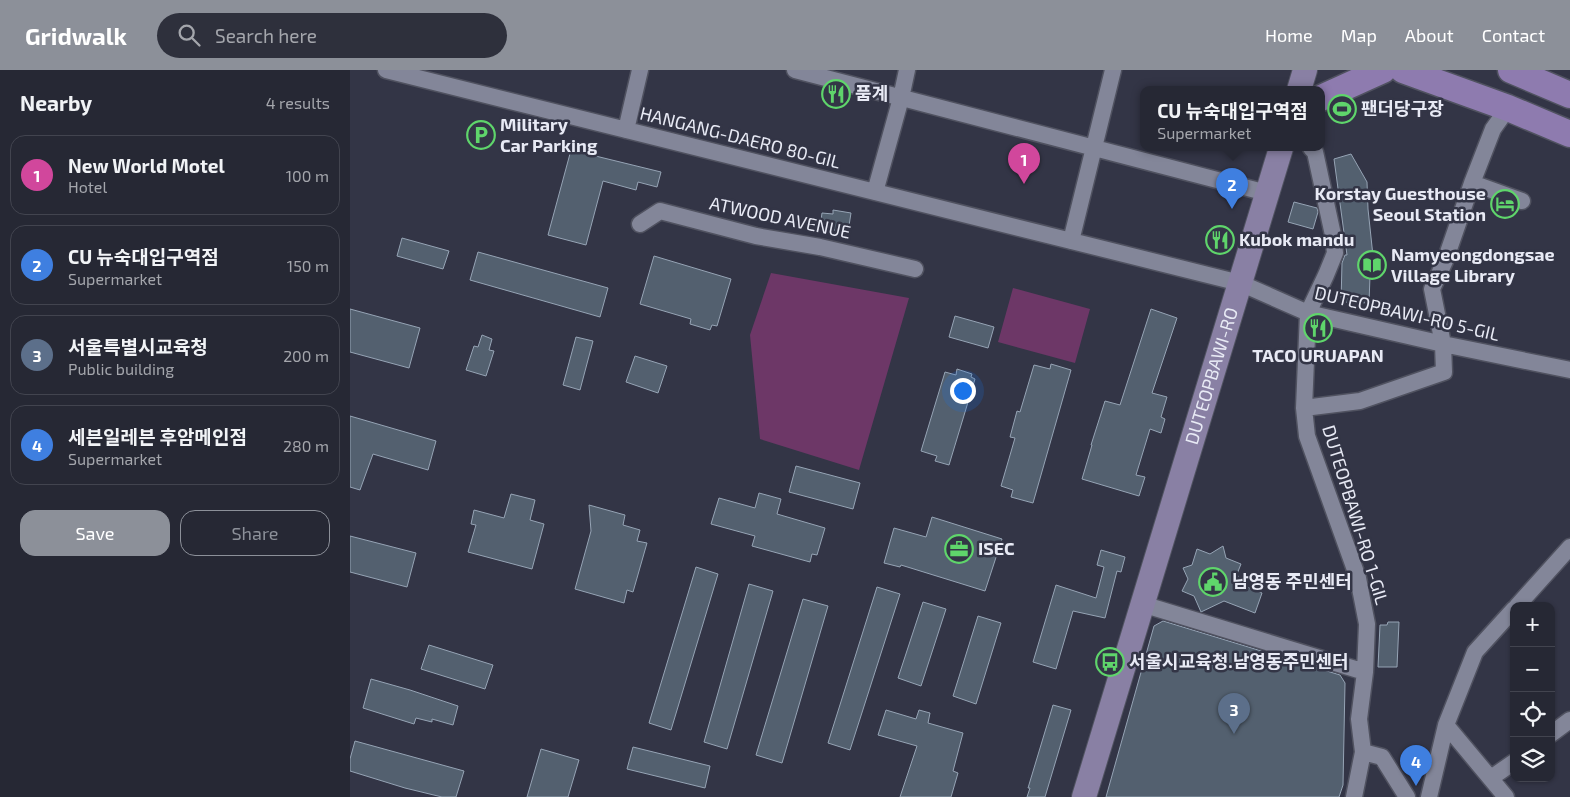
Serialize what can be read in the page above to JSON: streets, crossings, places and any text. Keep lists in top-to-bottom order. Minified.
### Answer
{"streets":{"main road":["DUTEOPBAWI-RO"],"street":["HANGANG-DAERO 80-GIL","ATWOOD AVENUE","DUTEOPBAWI-RO 5-GIL","DUTEOPBAWI-RO 1-GIL"]},"crossings":[["HANGANG-DAERO 80-GIL","DUTEOPBAWI-RO 5-GIL"],["DUTEOPBAWI-RO 5-GIL","DUTEOPBAWI-RO"],["DUTEOPBAWI-RO 5-GIL","DUTEOPBAWI-RO 1-GIL"]],"places":{"restaurant":["품계","Kubok mandu","TACO URUAPAN"],"sports":["팬더당구장"],"parking":["Military Car Parking"],"hotel":["Korstay Guesthouse Seoul Station"],"library":["Namyeongdongsae Village Library"],"office":["ISEC"],"public building":["남영동 주민센터"],"bus stop":["서울시교육청.남영동주민센터"]},"page":{"header":"Gridwalk","search":"Search here","nav":["Home","Map","About","Contact"],"heading":["Nearby","4 results"],"popup":["CU 뉴숙대입구역점","Supermarket"],"list":[{"mark":"1","name":"New World Motel","note":"Hotel","value":"100 m"},{"mark":"2","name":"CU 뉴숙대입구역점","note":"Supermarket","value":"150 m"},{"mark":"3","name":"서울특별시교육청","note":"Public building","value":"200 m"},{"mark":"4","name":"세븐일레븐 후암메인점","note":"Supermarket","value":"280 m"}],"pins":["1","2","3","4"],"buttons":["Save","Share"],"map_buttons":["+","−"]}}
